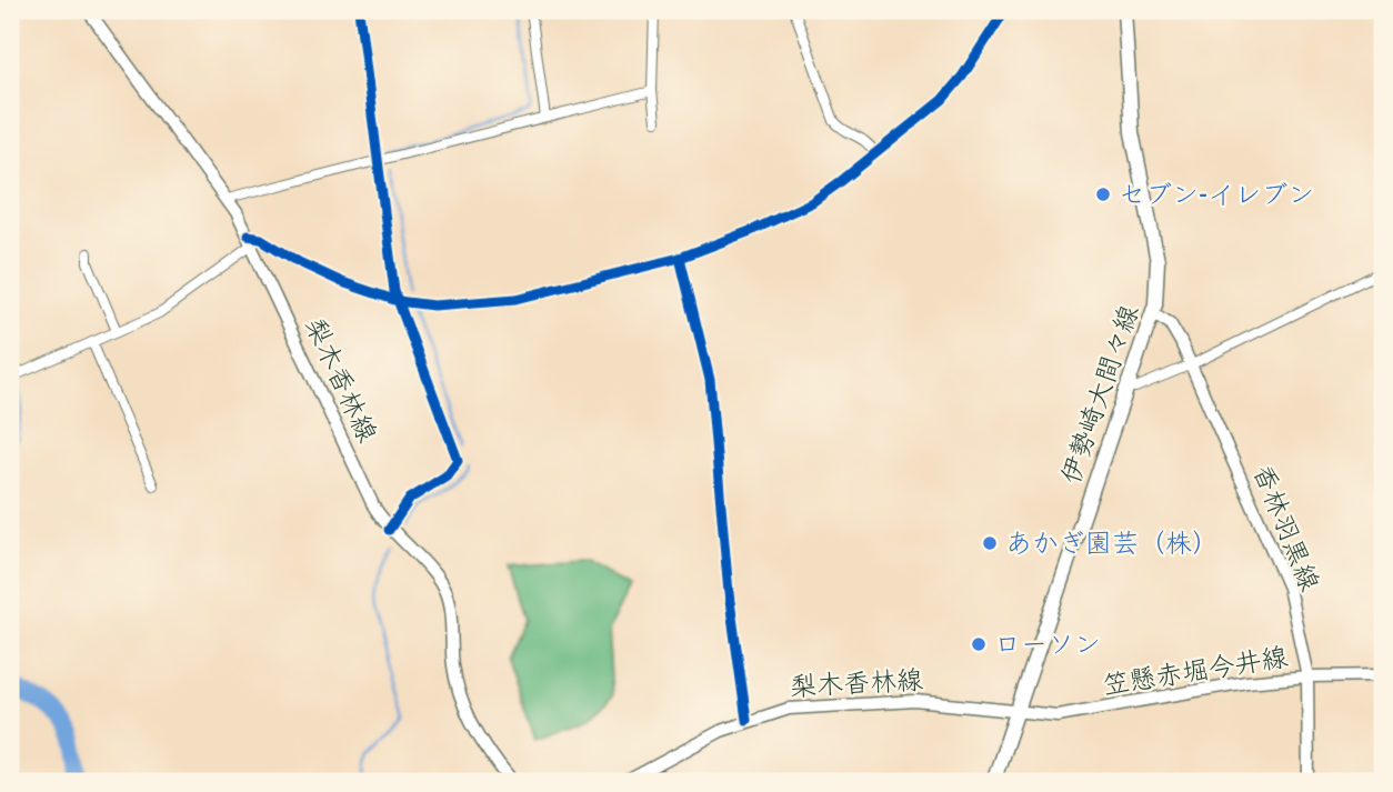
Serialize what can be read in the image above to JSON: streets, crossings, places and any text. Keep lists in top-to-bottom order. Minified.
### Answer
{"streets":{"main road":["梨木香林線","伊勢崎大間々線","香林羽黒線","笠懸赤堀今井線"]},"crossings":[["梨木香林線","伊勢崎大間々線"],["梨木香林線","笠懸赤堀今井線"],["伊勢崎大間々線","香林羽黒線"],["伊勢崎大間々線","笠懸赤堀今井線"],["香林羽黒線","笠懸赤堀今井線"]],"places":["セブン-イレブン","あかぎ園芸（株）","ローソン"]}
